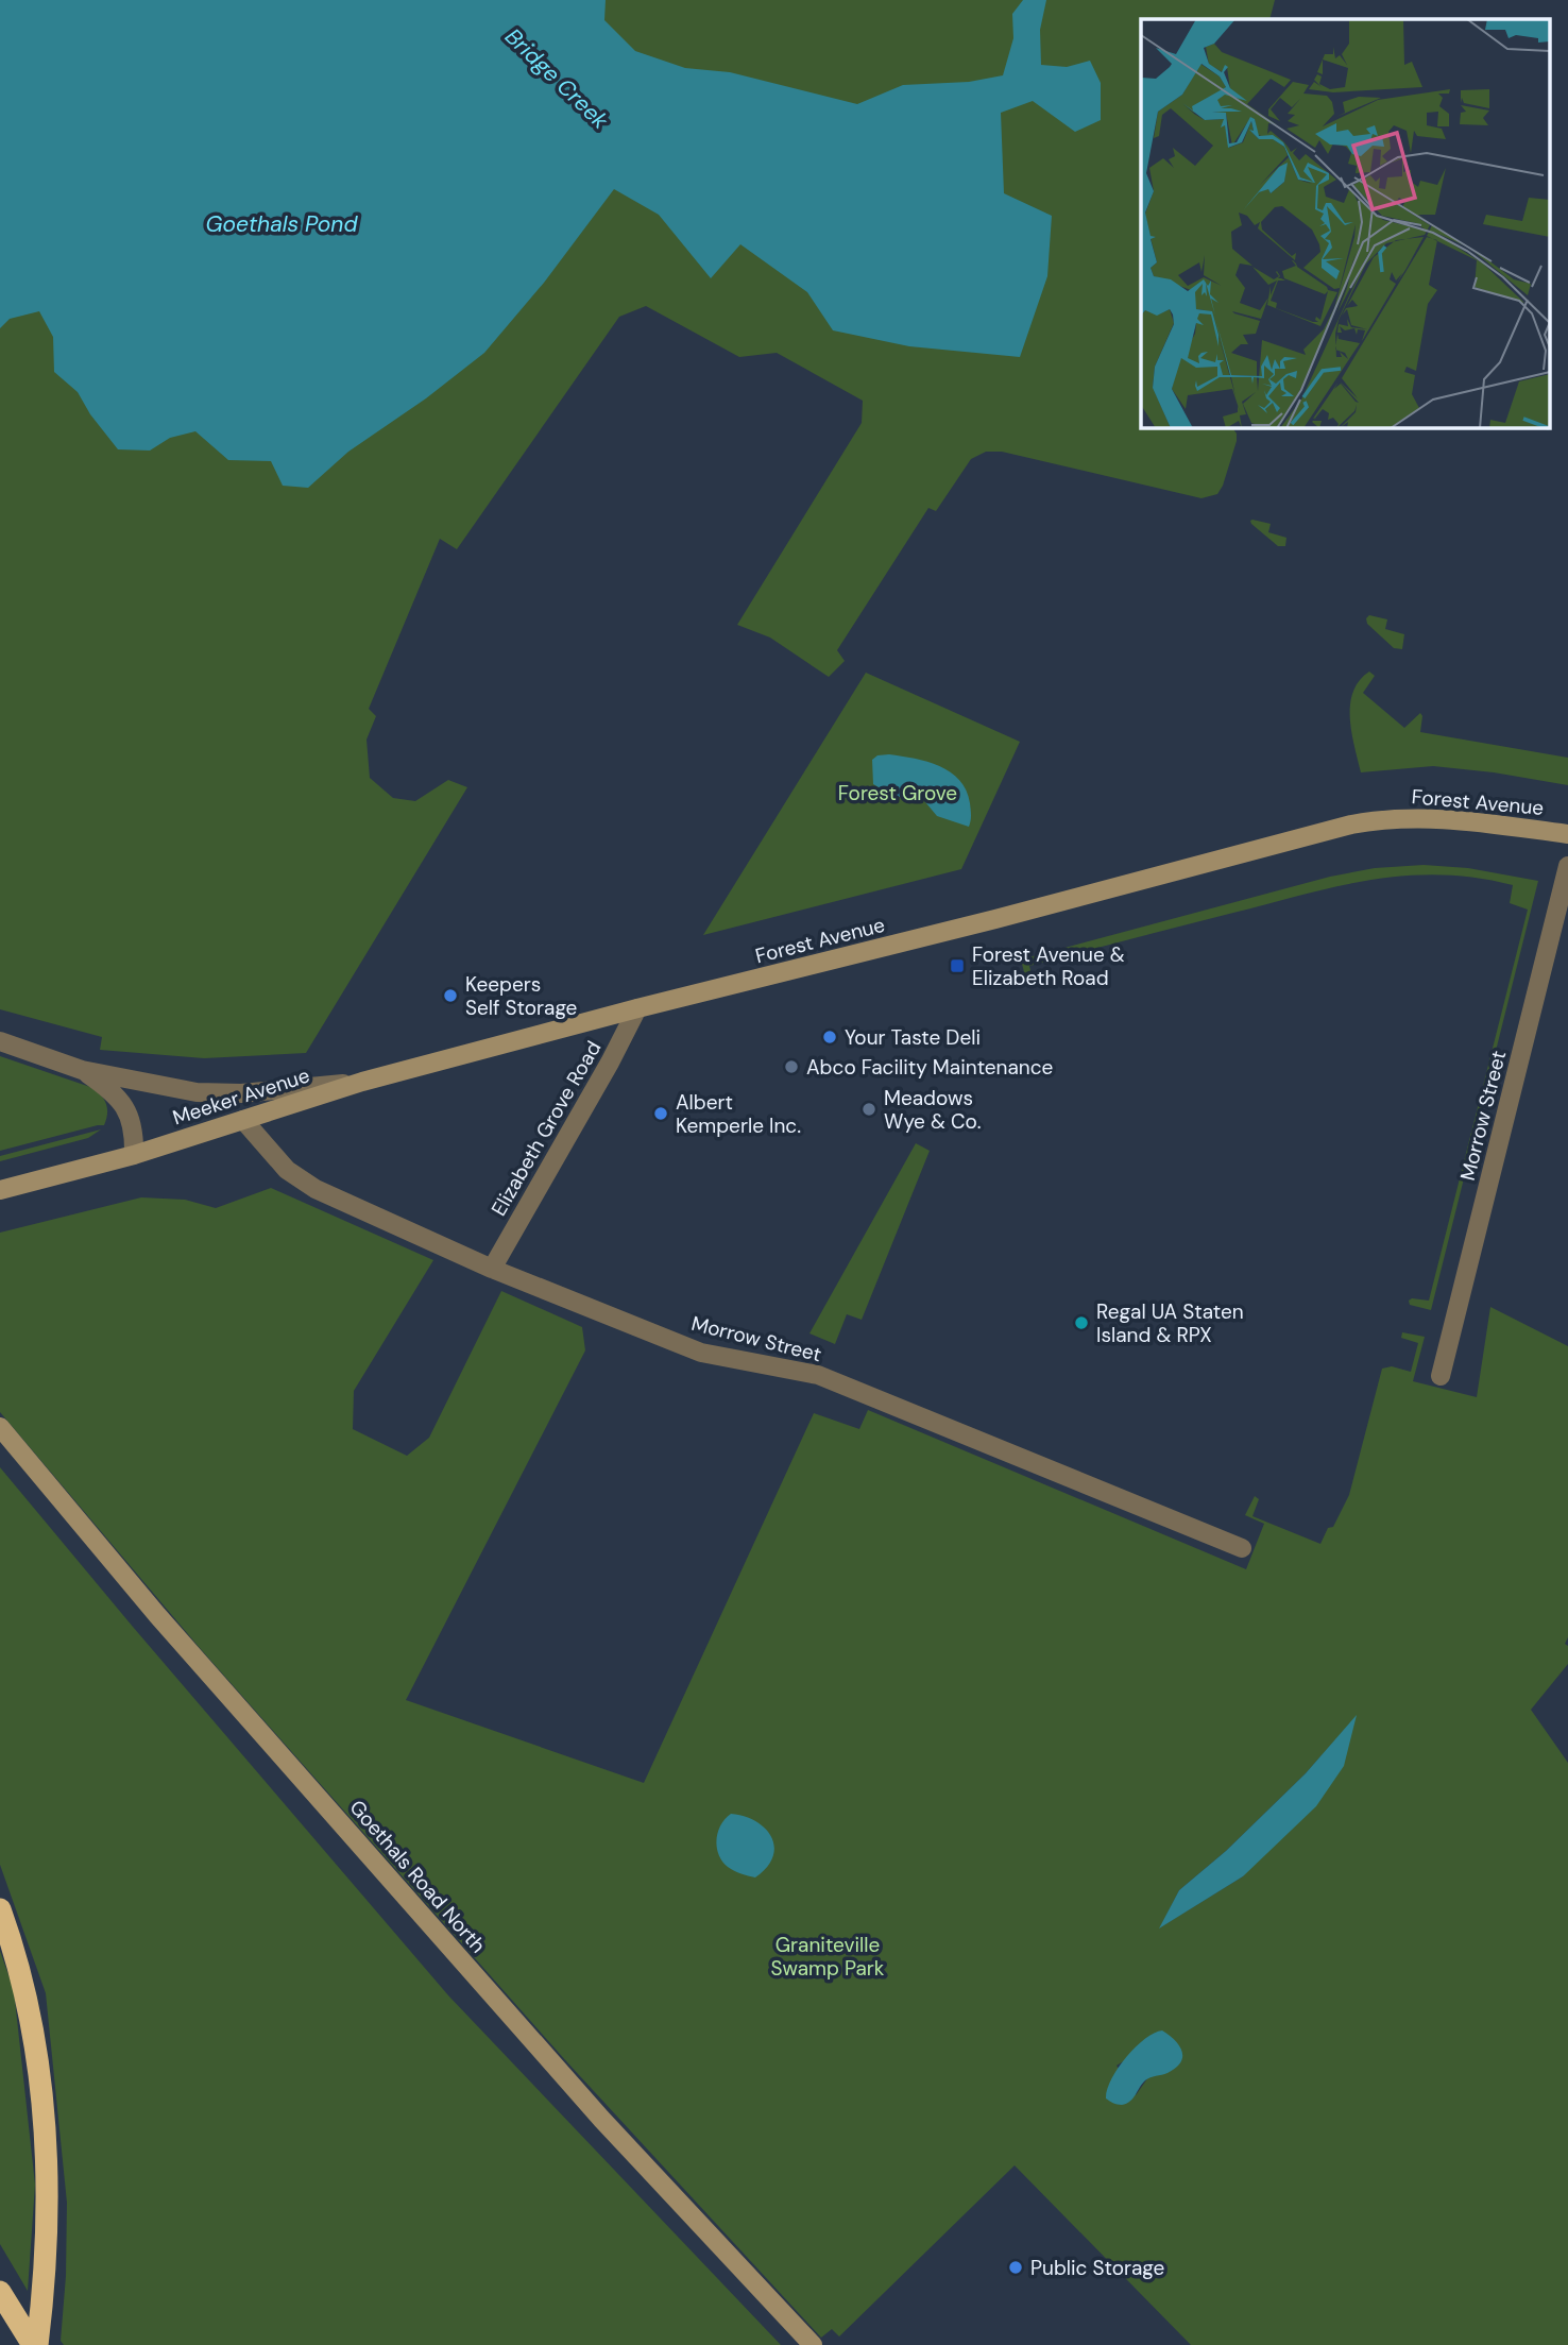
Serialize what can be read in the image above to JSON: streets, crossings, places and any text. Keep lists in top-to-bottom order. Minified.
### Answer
{"streets":{"main road":["Forest Avenue","Meeker Avenue","Goethals Road North"],"street":["Morrow Street","Elizabeth Grove Road"]},"crossings":[["Forest Avenue","Meeker Avenue"],["Forest Avenue","Elizabeth Grove Road"],["Meeker Avenue","Morrow Street"],["Morrow Street","Elizabeth Grove Road"]],"water":["Bridge Creek","Goethals Pond"],"parks":["Forest Grove","Graniteville Swamp Park"],"places":{"transit":["Forest Avenue & Elizabeth Road"],"other":["Keepers Self Storage","Your Taste Deli","Abco Facility Maintenance","Meadows Wye & Co.","Albert Kemperle Inc.","Regal UA Staten Island & RPX","Public Storage"]}}
